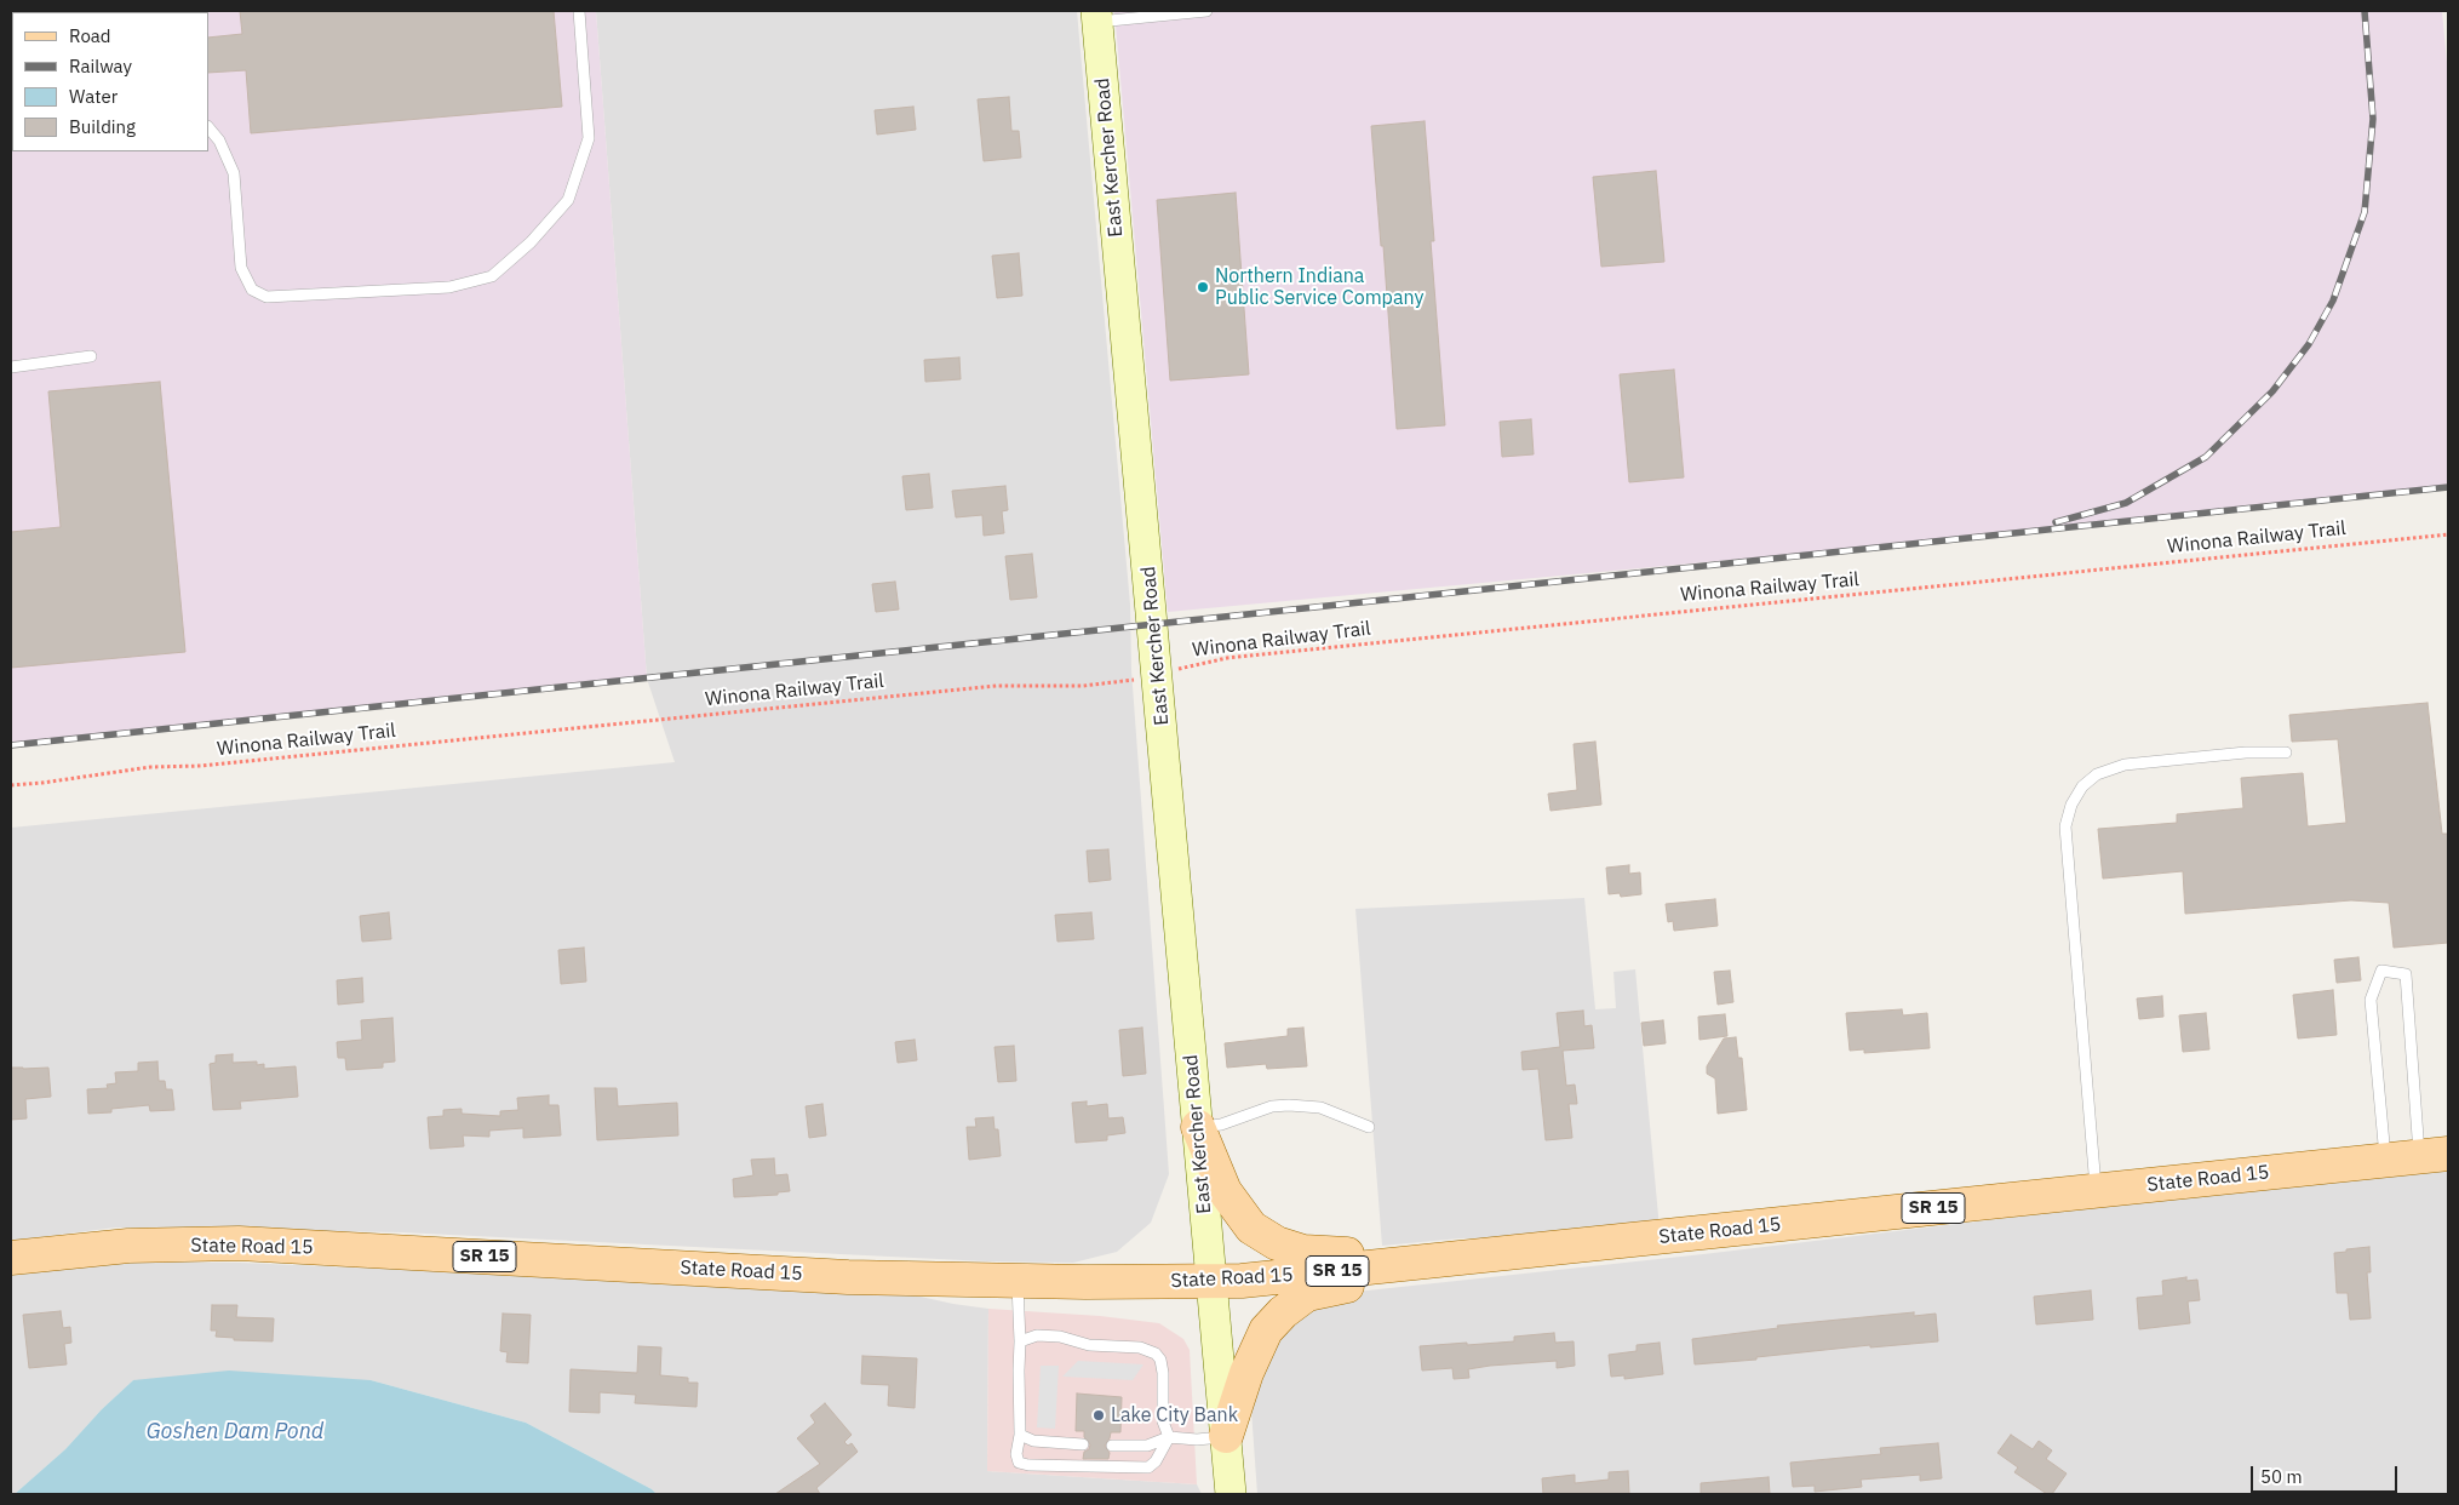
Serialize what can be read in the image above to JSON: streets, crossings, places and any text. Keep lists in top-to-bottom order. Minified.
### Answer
{"streets":{"main road":["East Kercher Road","State Road 15","SR 15"],"path":["Winona Railway Trail"]},"crossings":[["East Kercher Road","Winona Railway Trail"],["East Kercher Road","State Road 15"]],"water":["Goshen Dam Pond"],"places":["Northern Indiana Public Service Company","Lake City Bank"],"legend":["Road","Railway","Water","Building"],"scale_bar":"50 m"}
